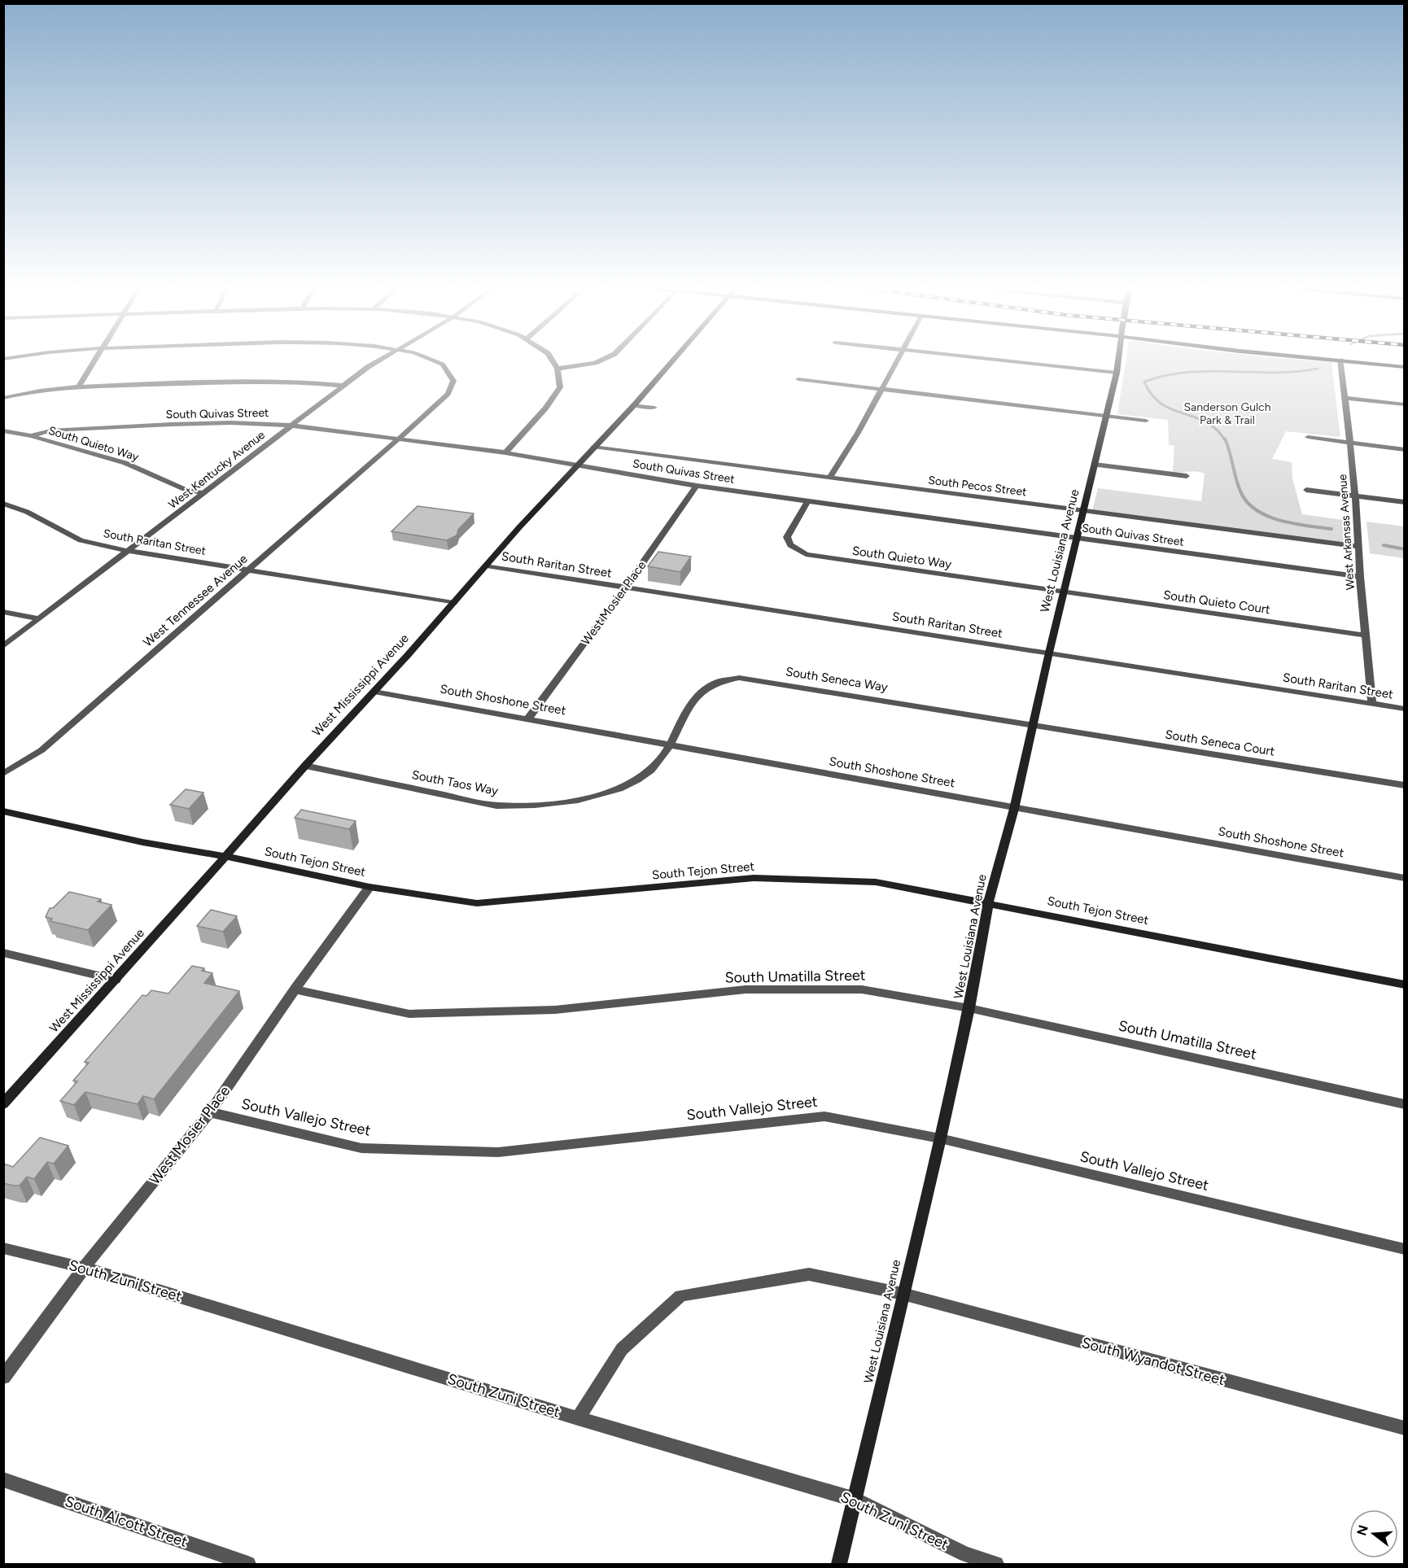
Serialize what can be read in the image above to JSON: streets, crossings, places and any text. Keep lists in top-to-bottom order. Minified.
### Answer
{"streets":{"street":["South Quivas Street","South Quieto Way","West Kentucky Avenue","South Pecos Street","West Arkansas Avenue","South Raritan Street","West Louisiana Avenue","West Tennessee Avenue","South Quieto Court","West Mosier Place","South Seneca Way","West Mississippi Avenue","South Shoshone Street","South Seneca Court","South Taos Way","South Tejon Street","South Umatilla Street","South Vallejo Street","South Zuni Street","South Wyandot Street","South Alcott Street"]},"crossings":[["South Quivas Street","South Quieto Way"],["South Quivas Street","West Kentucky Avenue"],["South Quivas Street","West Arkansas Avenue"],["South Quivas Street","West Louisiana Avenue"],["South Quivas Street","West Tennessee Avenue"],["South Quivas Street","West Mosier Place"],["South Quivas Street","West Mississippi Avenue"],["South Quieto Way","West Kentucky Avenue"],["South Quieto Way","West Louisiana Avenue"],["South Quieto Way","South Quieto Court"],["West Kentucky Avenue","South Raritan Street"],["South Pecos Street","West Arkansas Avenue"],["South Pecos Street","West Louisiana Avenue"],["South Pecos Street","West Mississippi Avenue"],["West Arkansas Avenue","South Raritan Street"],["West Arkansas Avenue","South Quieto Court"],["South Raritan Street","West Louisiana Avenue"],["South Raritan Street","West Tennessee Avenue"],["South Raritan Street","West Mosier Place"],["South Raritan Street","West Mississippi Avenue"],["West Louisiana Avenue","South Quieto Court"],["West Louisiana Avenue","South Seneca Way"],["West Louisiana Avenue","South Shoshone Street"],["West Louisiana Avenue","South Seneca Court"],["West Louisiana Avenue","South Tejon Street"],["West Louisiana Avenue","South Umatilla Street"],["West Louisiana Avenue","South Vallejo Street"],["West Louisiana Avenue","South Zuni Street"],["West Louisiana Avenue","South Wyandot Street"],["West Mosier Place","South Shoshone Street"],["West Mosier Place","South Tejon Street"],["West Mosier Place","South Umatilla Street"],["West Mosier Place","South Vallejo Street"],["West Mosier Place","South Zuni Street"],["South Seneca Way","South Shoshone Street"],["South Seneca Way","South Seneca Court"],["South Seneca Way","South Taos Way"],["West Mississippi Avenue","South Shoshone Street"],["West Mississippi Avenue","South Taos Way"],["West Mississippi Avenue","South Tejon Street"],["South Shoshone Street","South Taos Way"],["South Zuni Street","South Wyandot Street"]],"parks":["Sanderson Gulch Park & Trail"],"north":"left"}
